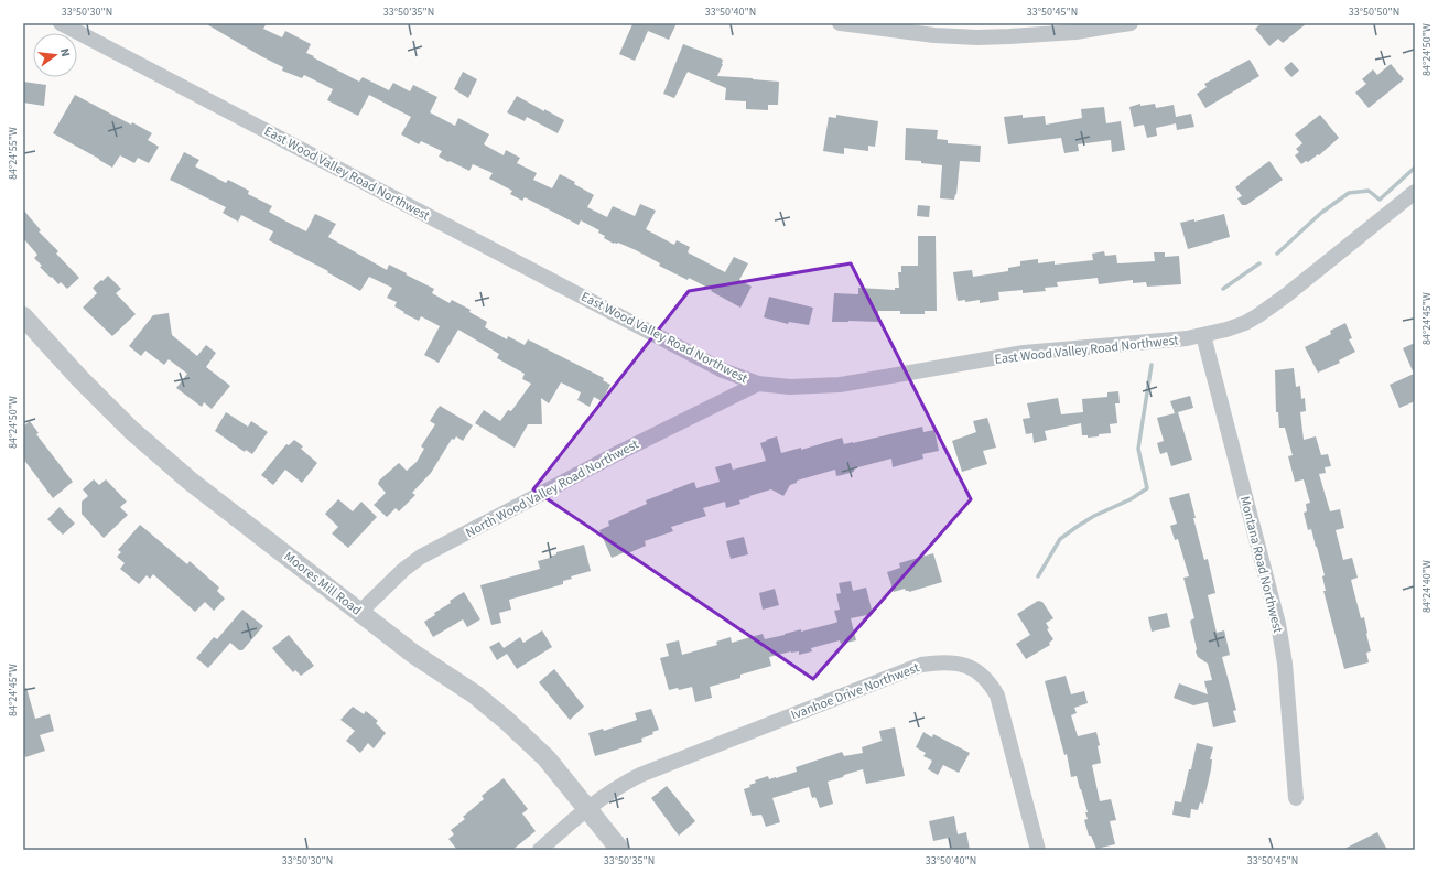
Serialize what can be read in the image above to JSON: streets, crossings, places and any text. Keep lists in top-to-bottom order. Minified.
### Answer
{"streets":{"street":["East Wood Valley Road Northwest","North Wood Valley Road Northwest","Montana Road Northwest","Moores Mill Road","Ivanhoe Drive Northwest"]},"crossings":[["East Wood Valley Road Northwest","North Wood Valley Road Northwest"],["East Wood Valley Road Northwest","Montana Road Northwest"],["North Wood Valley Road Northwest","Moores Mill Road"],["Moores Mill Road","Ivanhoe Drive Northwest"]],"north":"right","coordinates":["33°50'30\"N","33°50'35\"N","33°50'40\"N","33°50'45\"N","33°50'50\"N","84°24'50\"W","84°24'55\"W","84°24'45\"W","84°24'40\"W"]}
